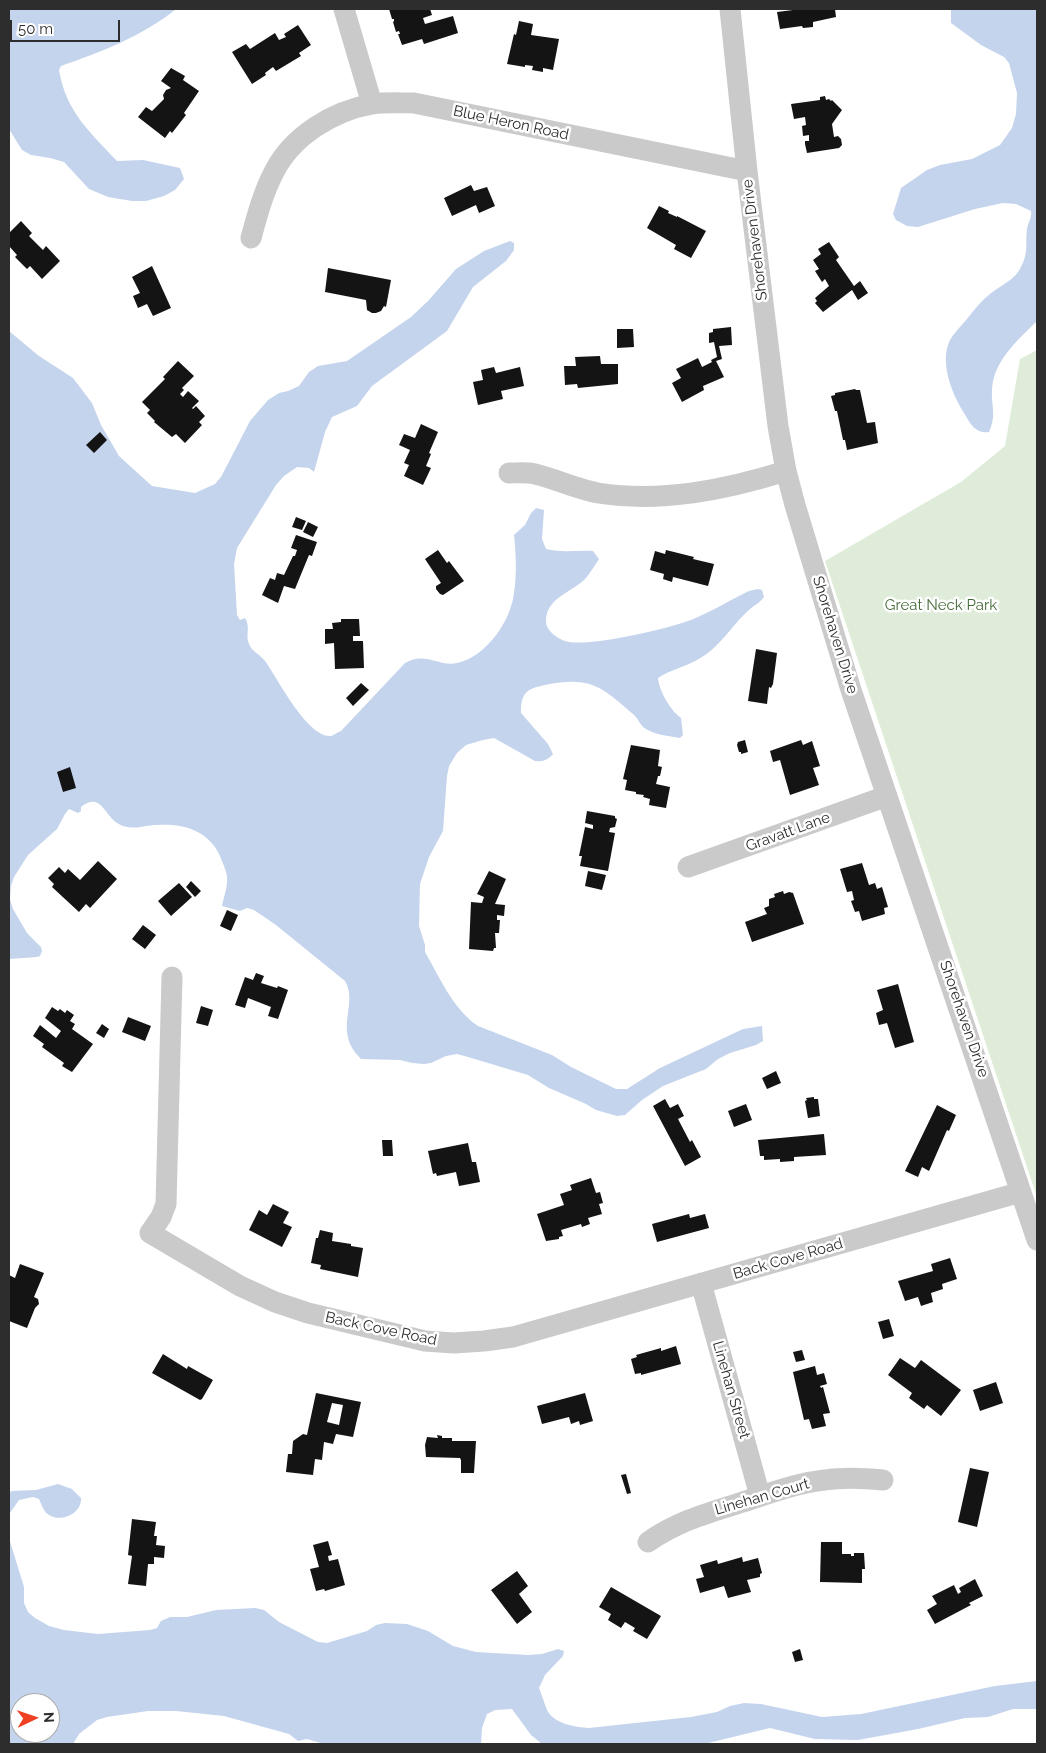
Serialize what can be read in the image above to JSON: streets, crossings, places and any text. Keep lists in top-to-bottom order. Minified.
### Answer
{"streets":{"street":["Blue Heron Road","Shorehaven Drive","Gravatt Lane","Back Cove Road","Linehan Street","Linehan Court"]},"crossings":[["Blue Heron Road","Shorehaven Drive"],["Shorehaven Drive","Gravatt Lane"],["Shorehaven Drive","Back Cove Road"],["Back Cove Road","Linehan Street"],["Linehan Street","Linehan Court"]],"parks":["Great Neck Park"],"scale_bar":"50 m","north":"right"}
